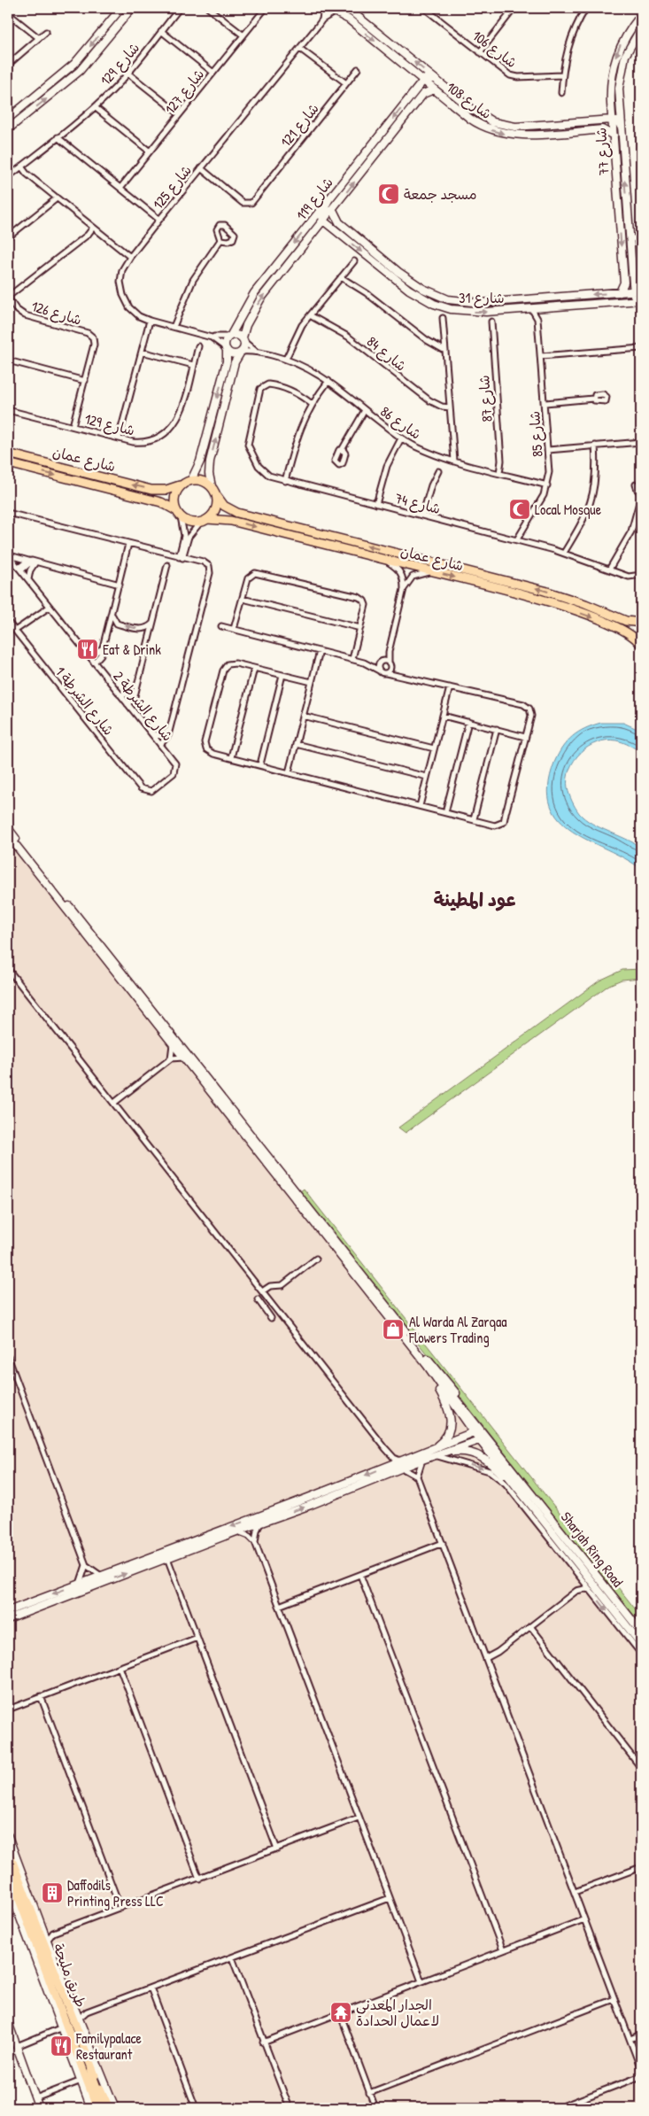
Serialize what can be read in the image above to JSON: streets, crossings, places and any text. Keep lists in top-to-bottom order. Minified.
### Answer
{"streets":{"main road":["شارع عمان","طريق مليحة"],"street":["شارع 106","شارع 129","شارع 127","شارع 108","شارع 121","شارع 77","شارع 125","شارع 119","شارع 31","شارع 126","شارع 84","شارع 87","شارع 86","شارع 85","شارع 74","شارع الشرطة 1","شارع الشرطة 2","Sharjah Ring Road"]},"crossings":[["شارع 129","شارع 126"],["شارع 108","شارع 77"],["شارع 108","شارع 125"],["شارع 108","شارع 119"],["شارع 121","شارع 125"],["شارع 77","شارع 31"],["شارع 125","شارع 119"],["شارع 125","شارع 86"],["شارع 119","شارع 31"],["شارع 119","شارع 86"],["شارع 31","شارع 85"],["شارع 87","شارع 86"],["شارع 86","شارع 85"],["شارع 85","شارع 74"],["شارع الشرطة 1","شارع الشرطة 2"]],"districts":["عود المطينة"],"places":{"mosque":["مسجد جمعة","Local Mosque"],"restaurant":["Eat & Drink","Familypalace Restaurant"],"shop":["Al Warda Al Zarqaa Flowers Trading"],"building":["Daffodils Printing Press LLC"],"temple":["الجدار المعدني لاعمال الحدادة"]}}
